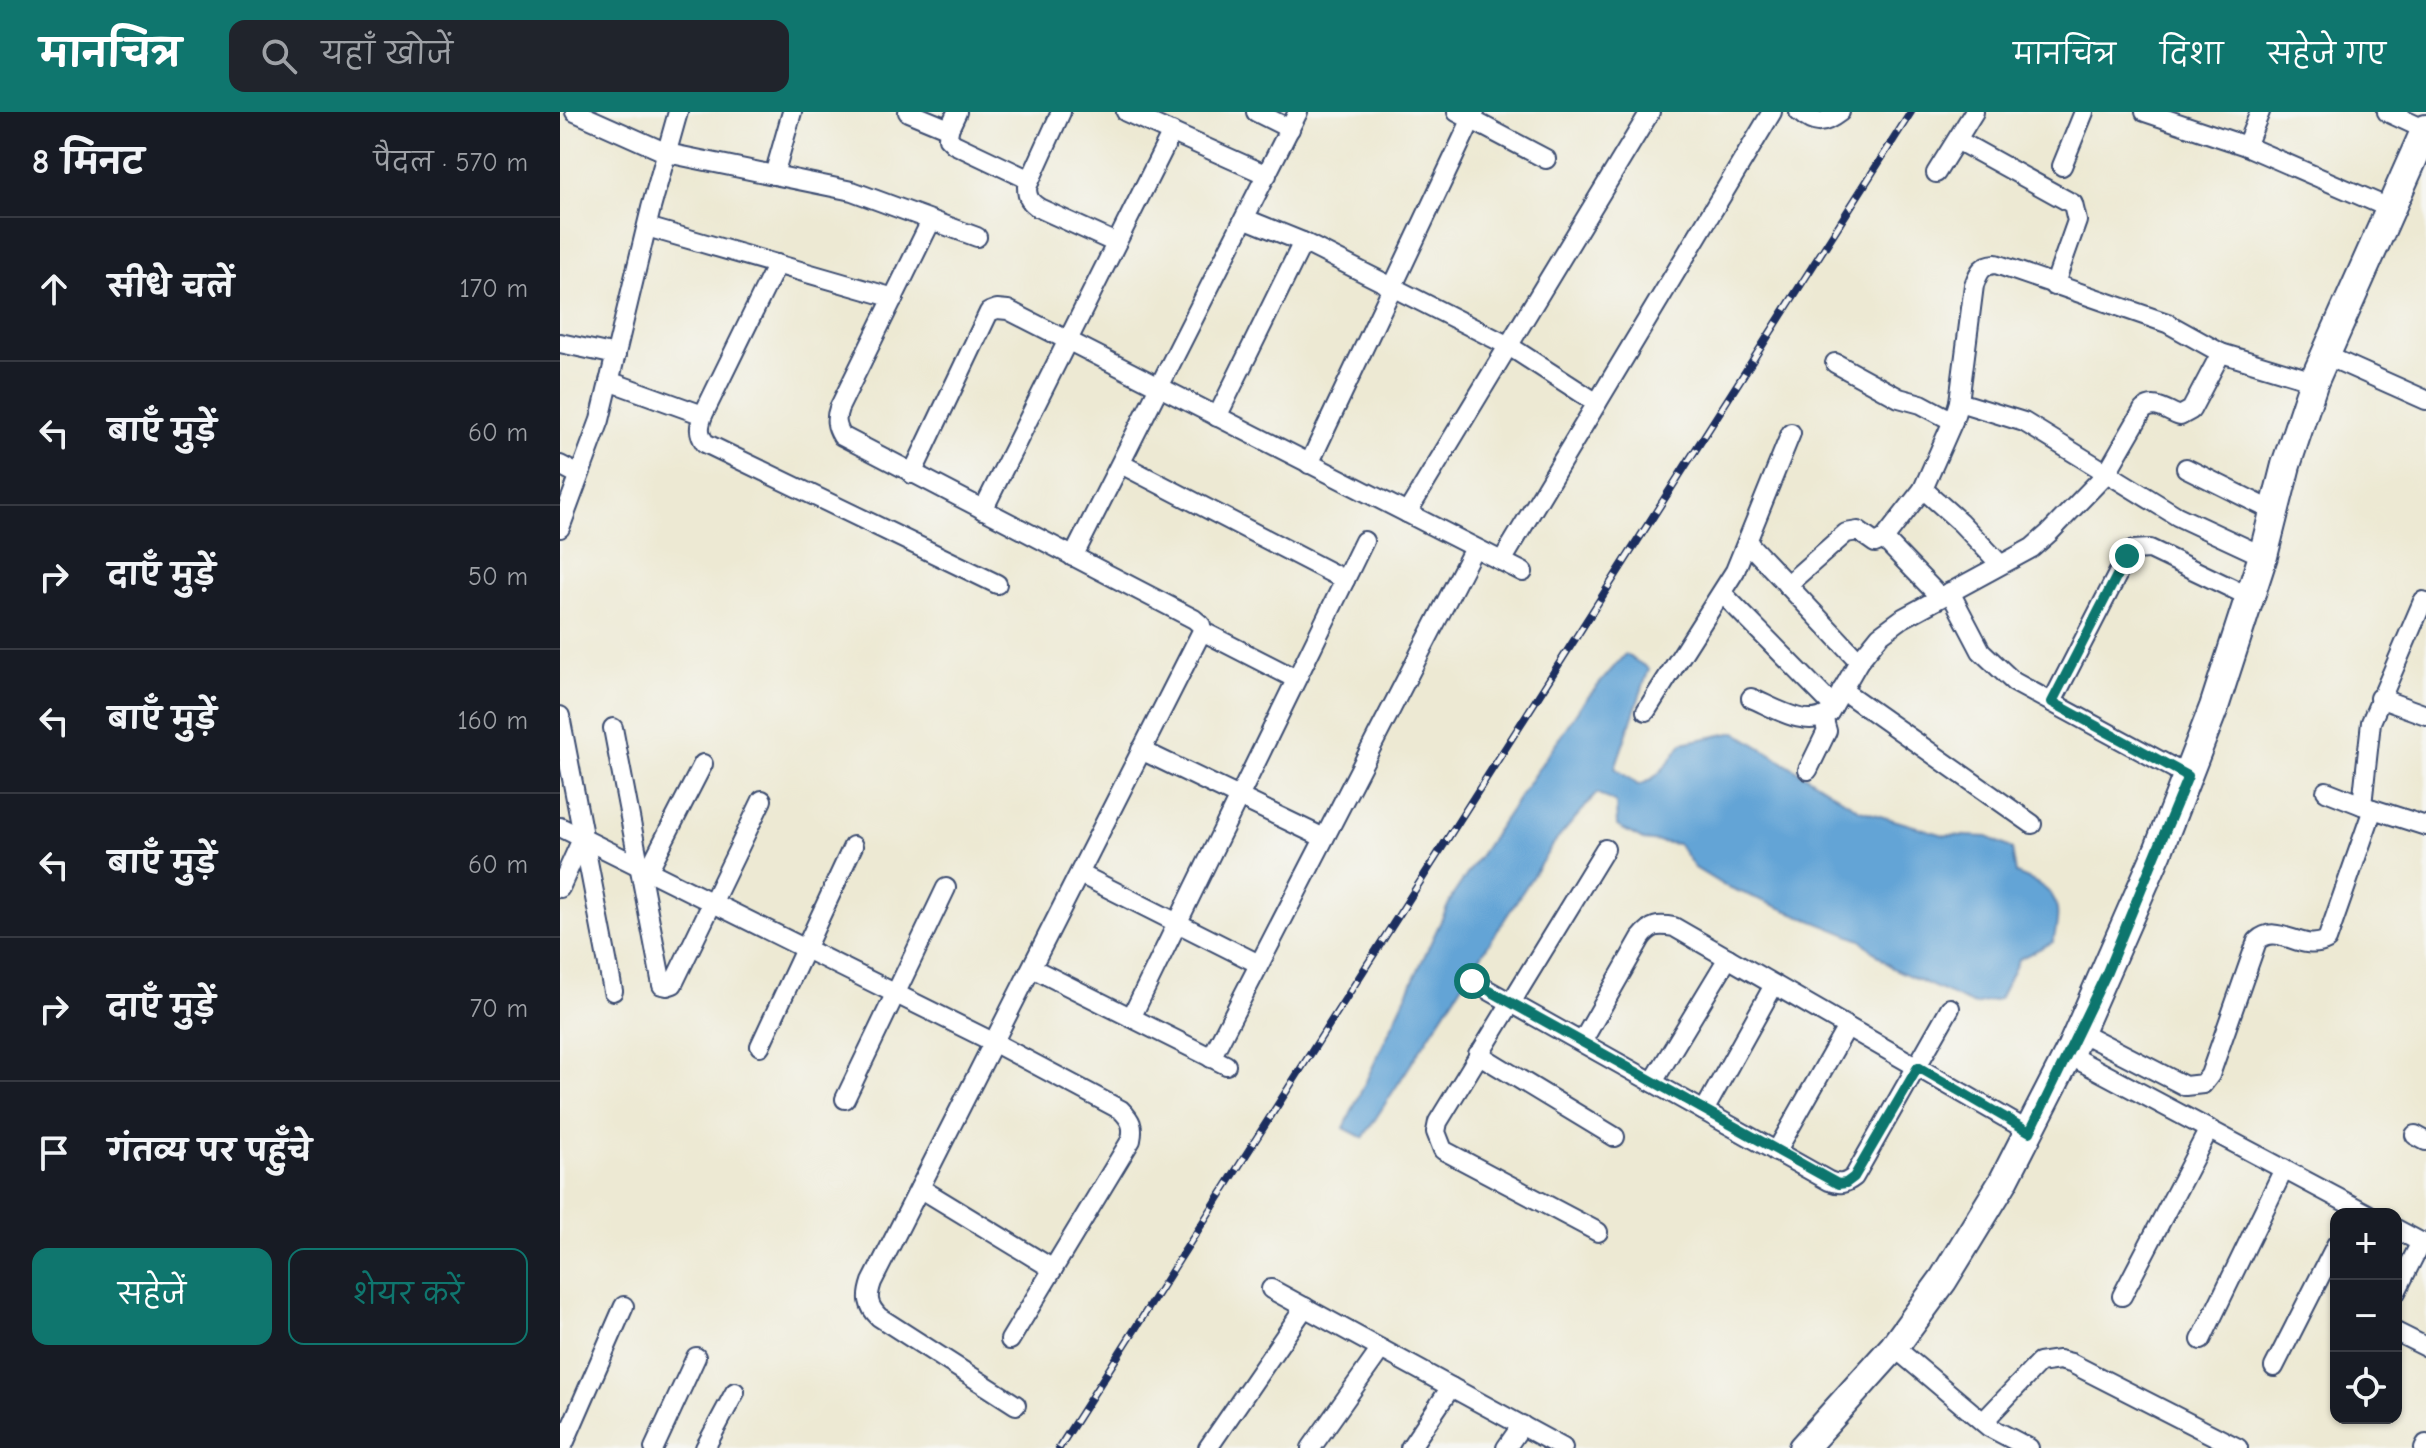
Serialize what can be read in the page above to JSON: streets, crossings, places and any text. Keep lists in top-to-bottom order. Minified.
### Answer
{"page":{"header":"मानचित्र","search":"यहाँ खोजें","nav":["मानचित्र","दिशा","सहेजे गए"],"heading":["8 मिनट","पैदल · 570 m"],"list":[["सीधे चलें","170 m"],["बाएँ मुड़ें","60 m"],["दाएँ मुड़ें","50 m"],["बाएँ मुड़ें","160 m"],["बाएँ मुड़ें","60 m"],["दाएँ मुड़ें","70 m"],"गंतव्य पर पहुँचे"],"map_buttons":["+","−"],"buttons":["सहेजें","शेयर करें"]}}
